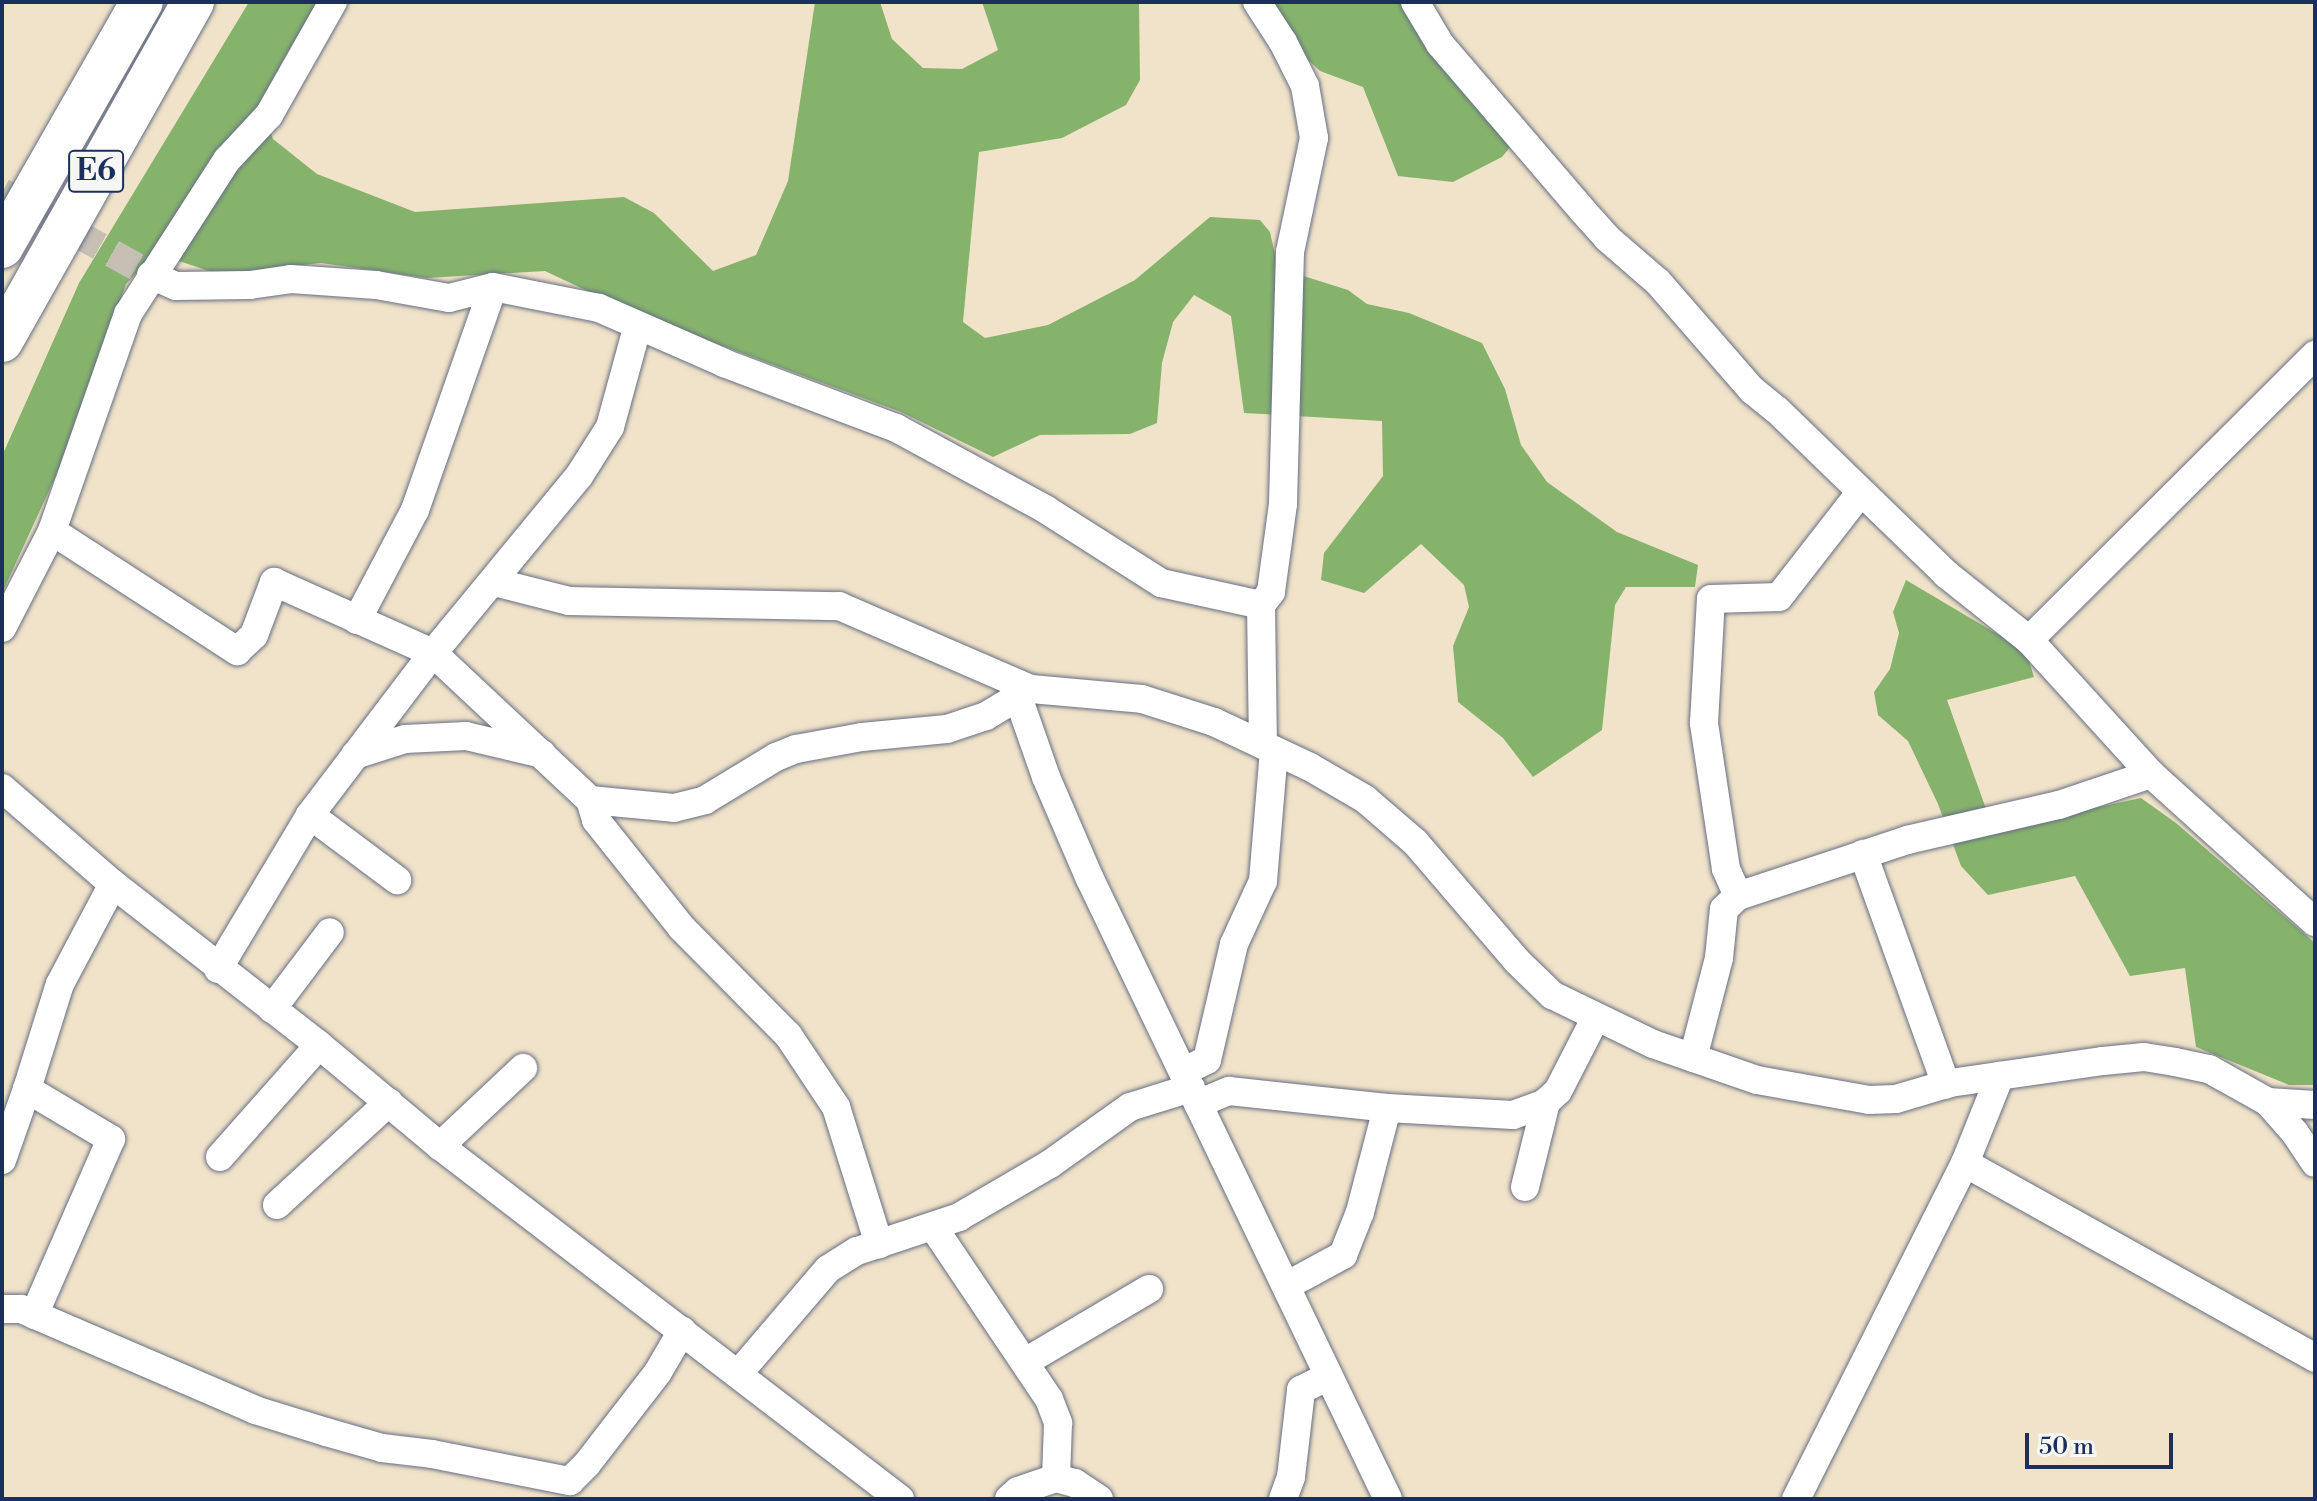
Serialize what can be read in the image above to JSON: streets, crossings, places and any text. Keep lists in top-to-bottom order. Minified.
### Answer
{"streets":{"highway":["E6"]},"scale_bar":"50 m"}
